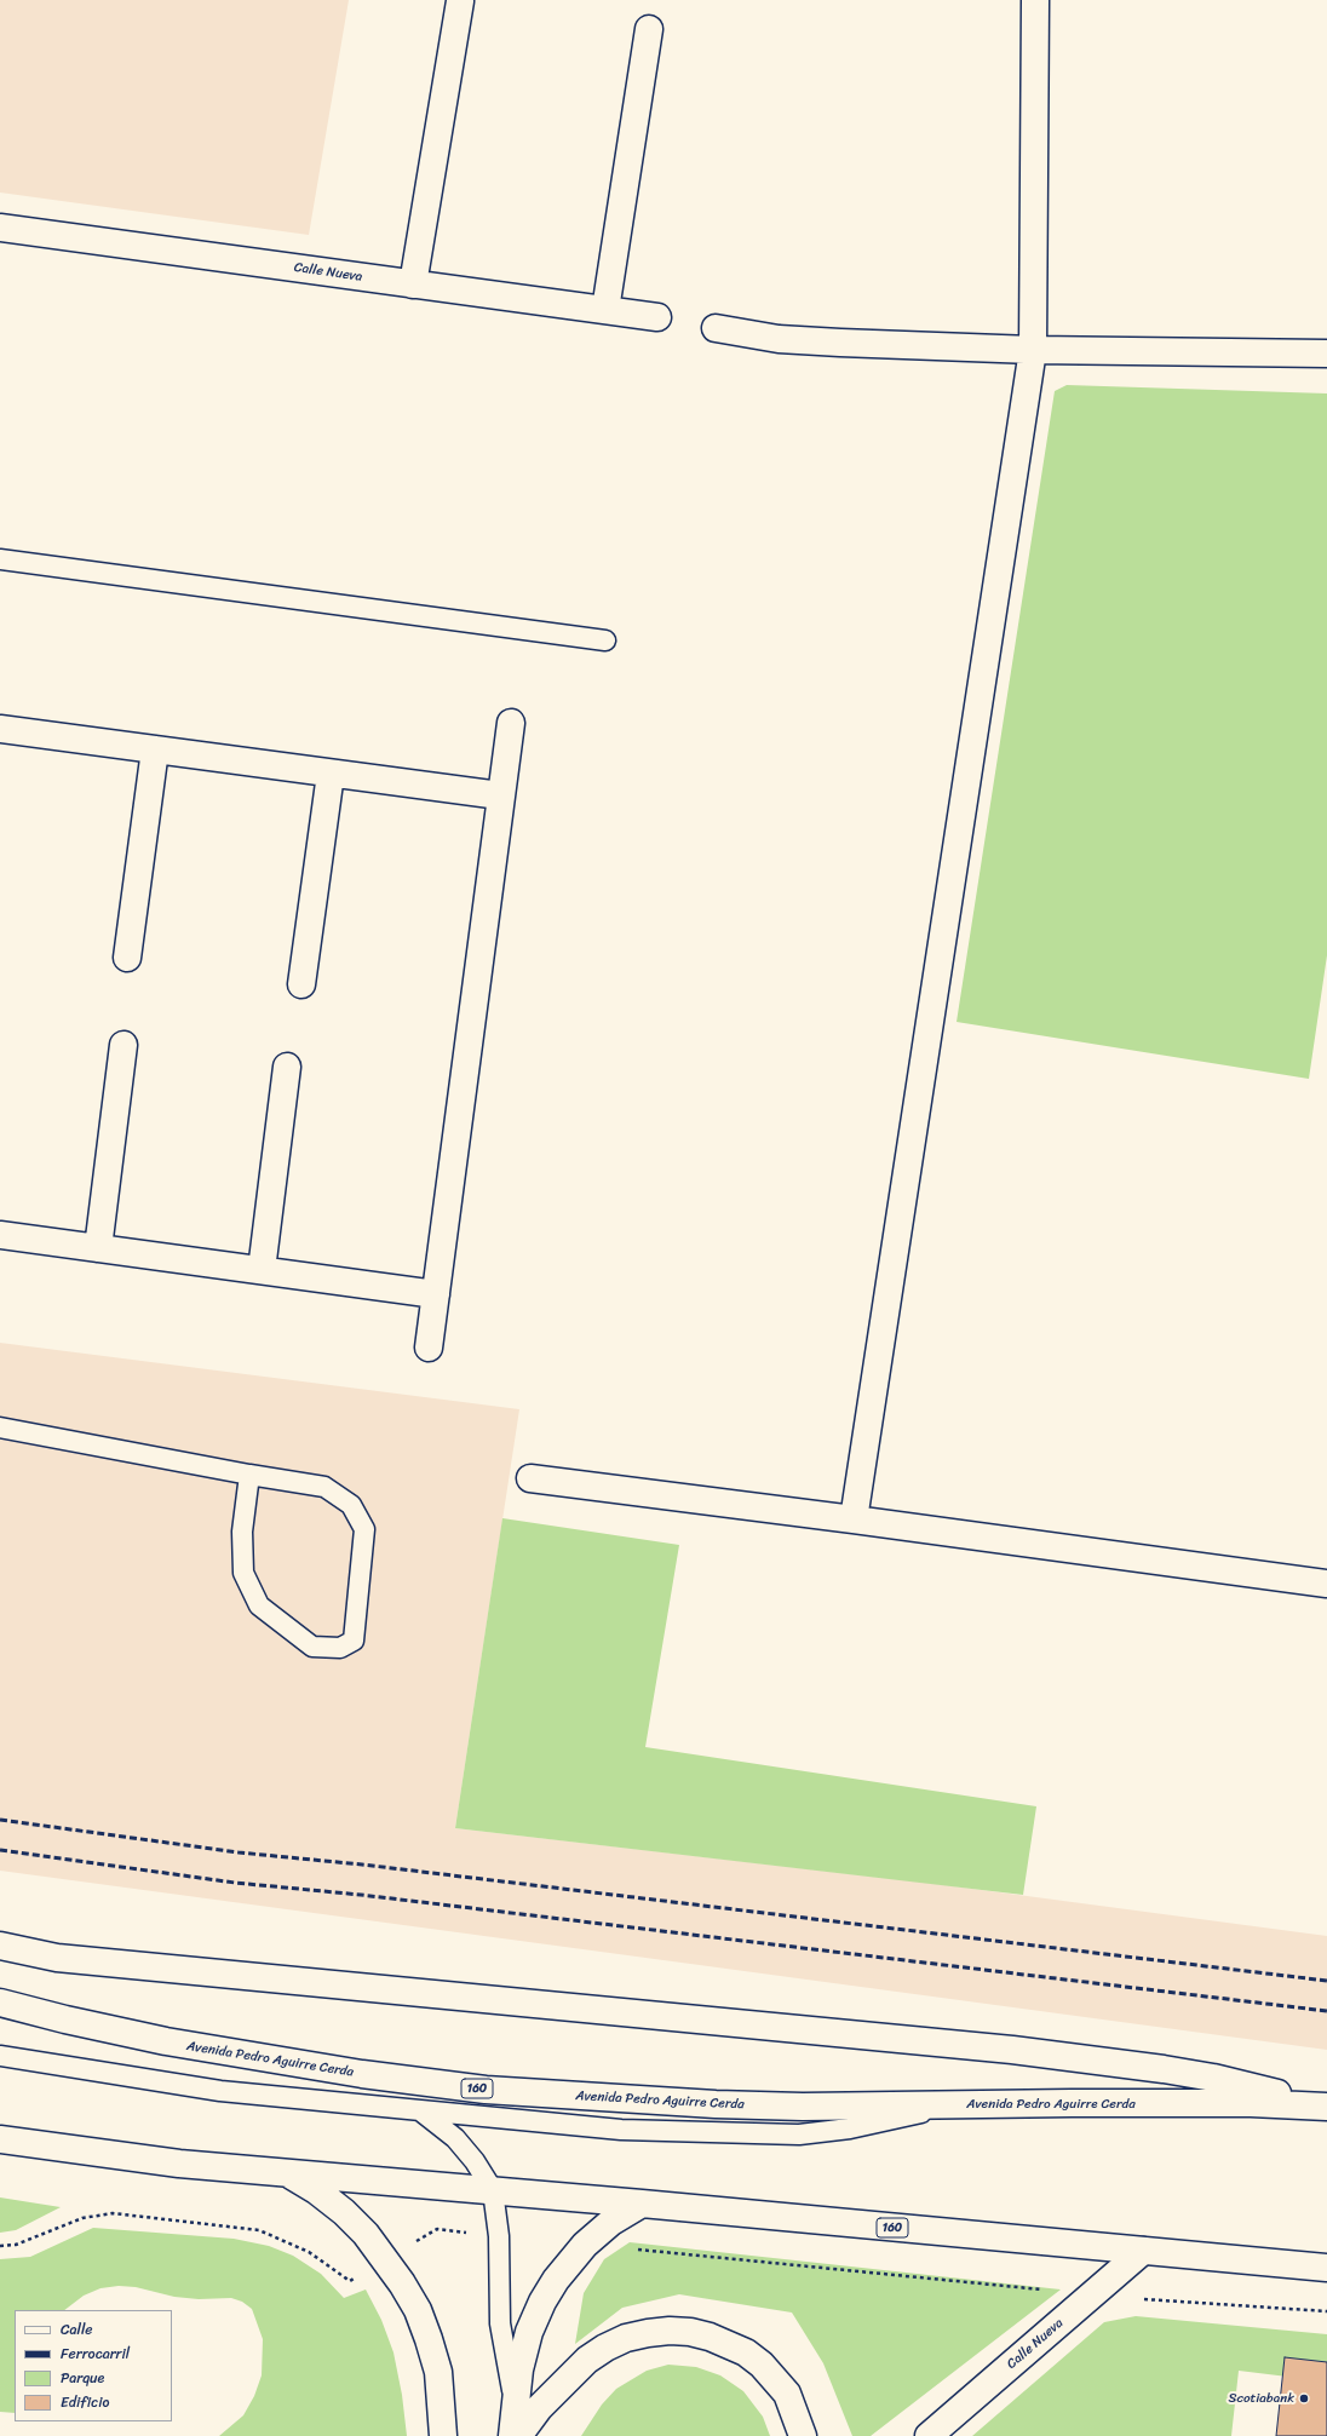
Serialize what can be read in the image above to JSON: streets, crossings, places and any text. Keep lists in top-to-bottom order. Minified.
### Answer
{"streets":{"main road":["Calle Nueva","Avenida Pedro Aguirre Cerda","160"]},"crossings":[["Calle Nueva","160"]],"places":["Scotiabank"],"legend":["Calle","Ferrocarril","Parque","Edificio"]}
